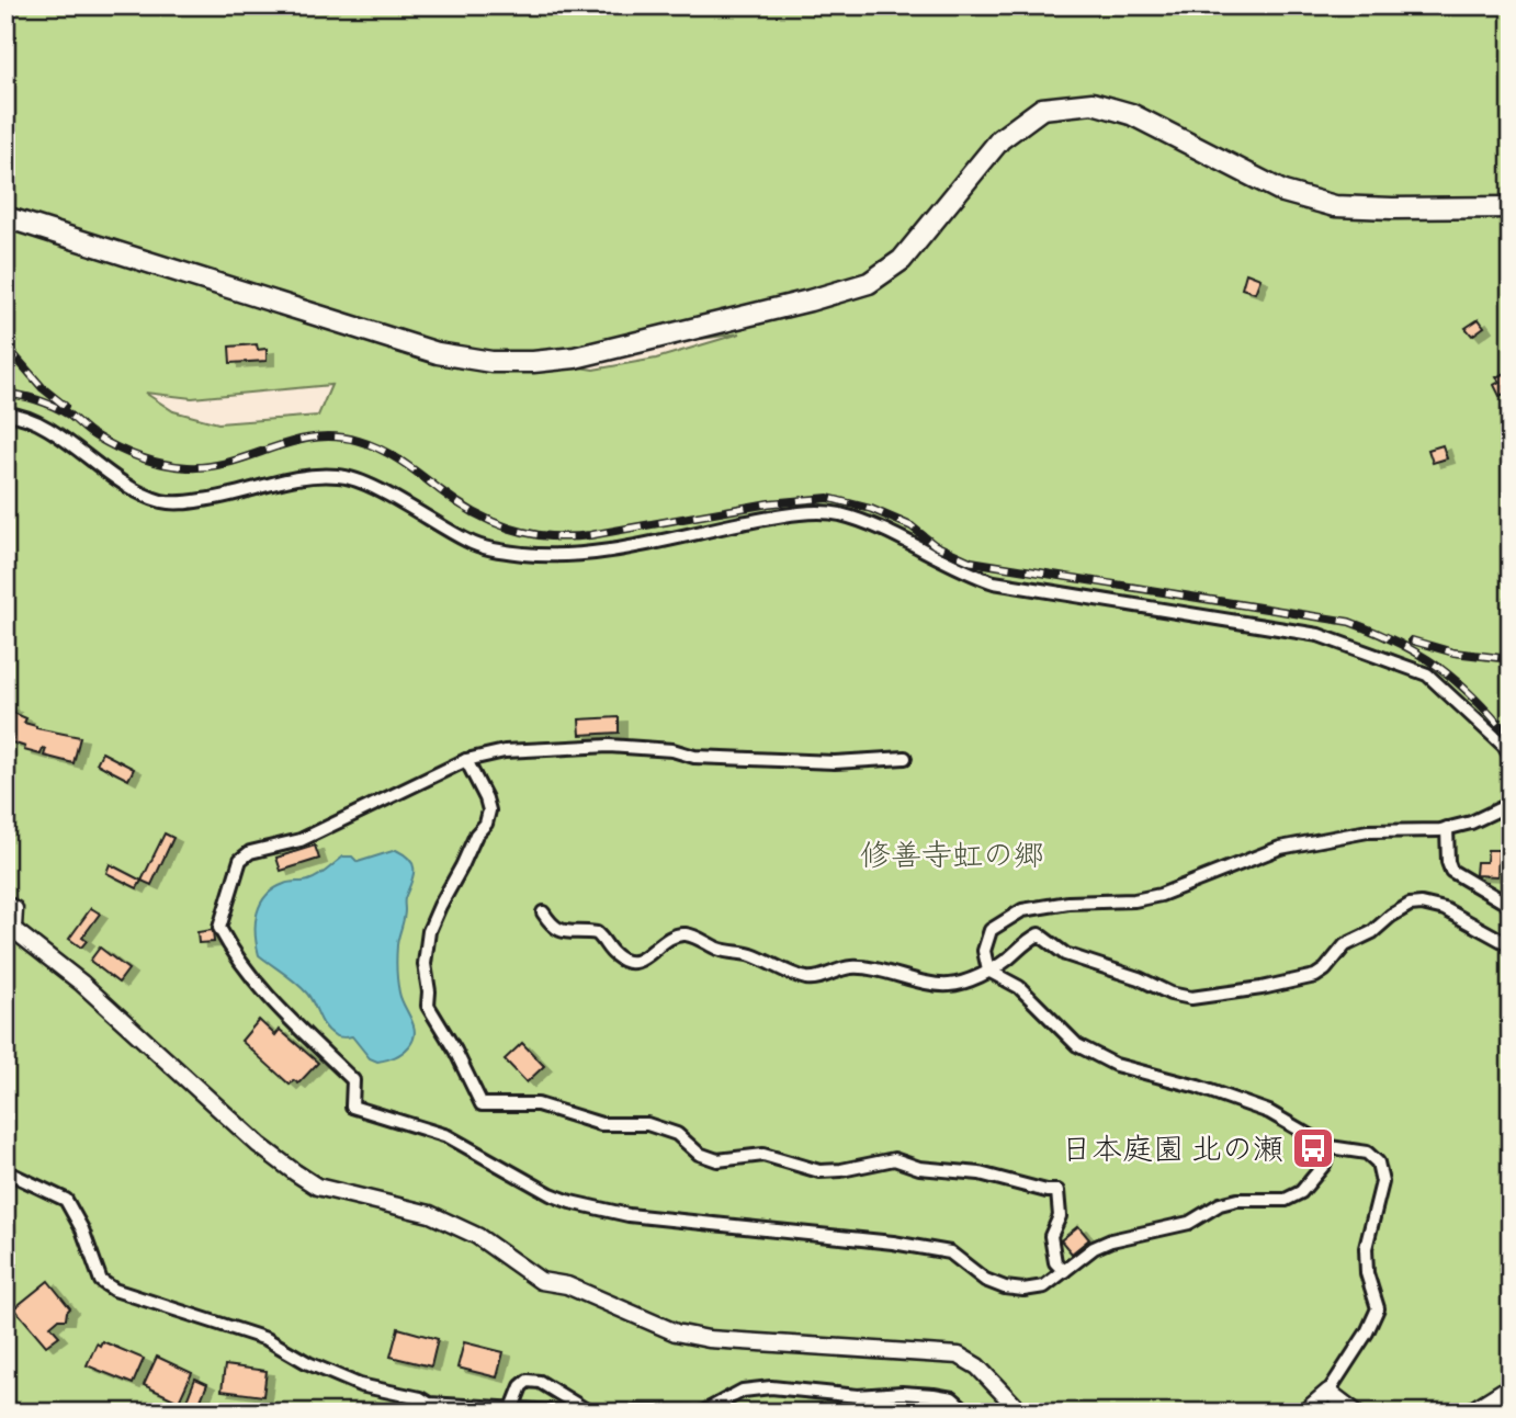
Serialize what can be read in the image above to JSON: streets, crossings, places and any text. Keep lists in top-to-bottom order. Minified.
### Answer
{"parks":["修善寺虹の郷"],"places":{"bus stop":["日本庭園 北の瀬"]}}
